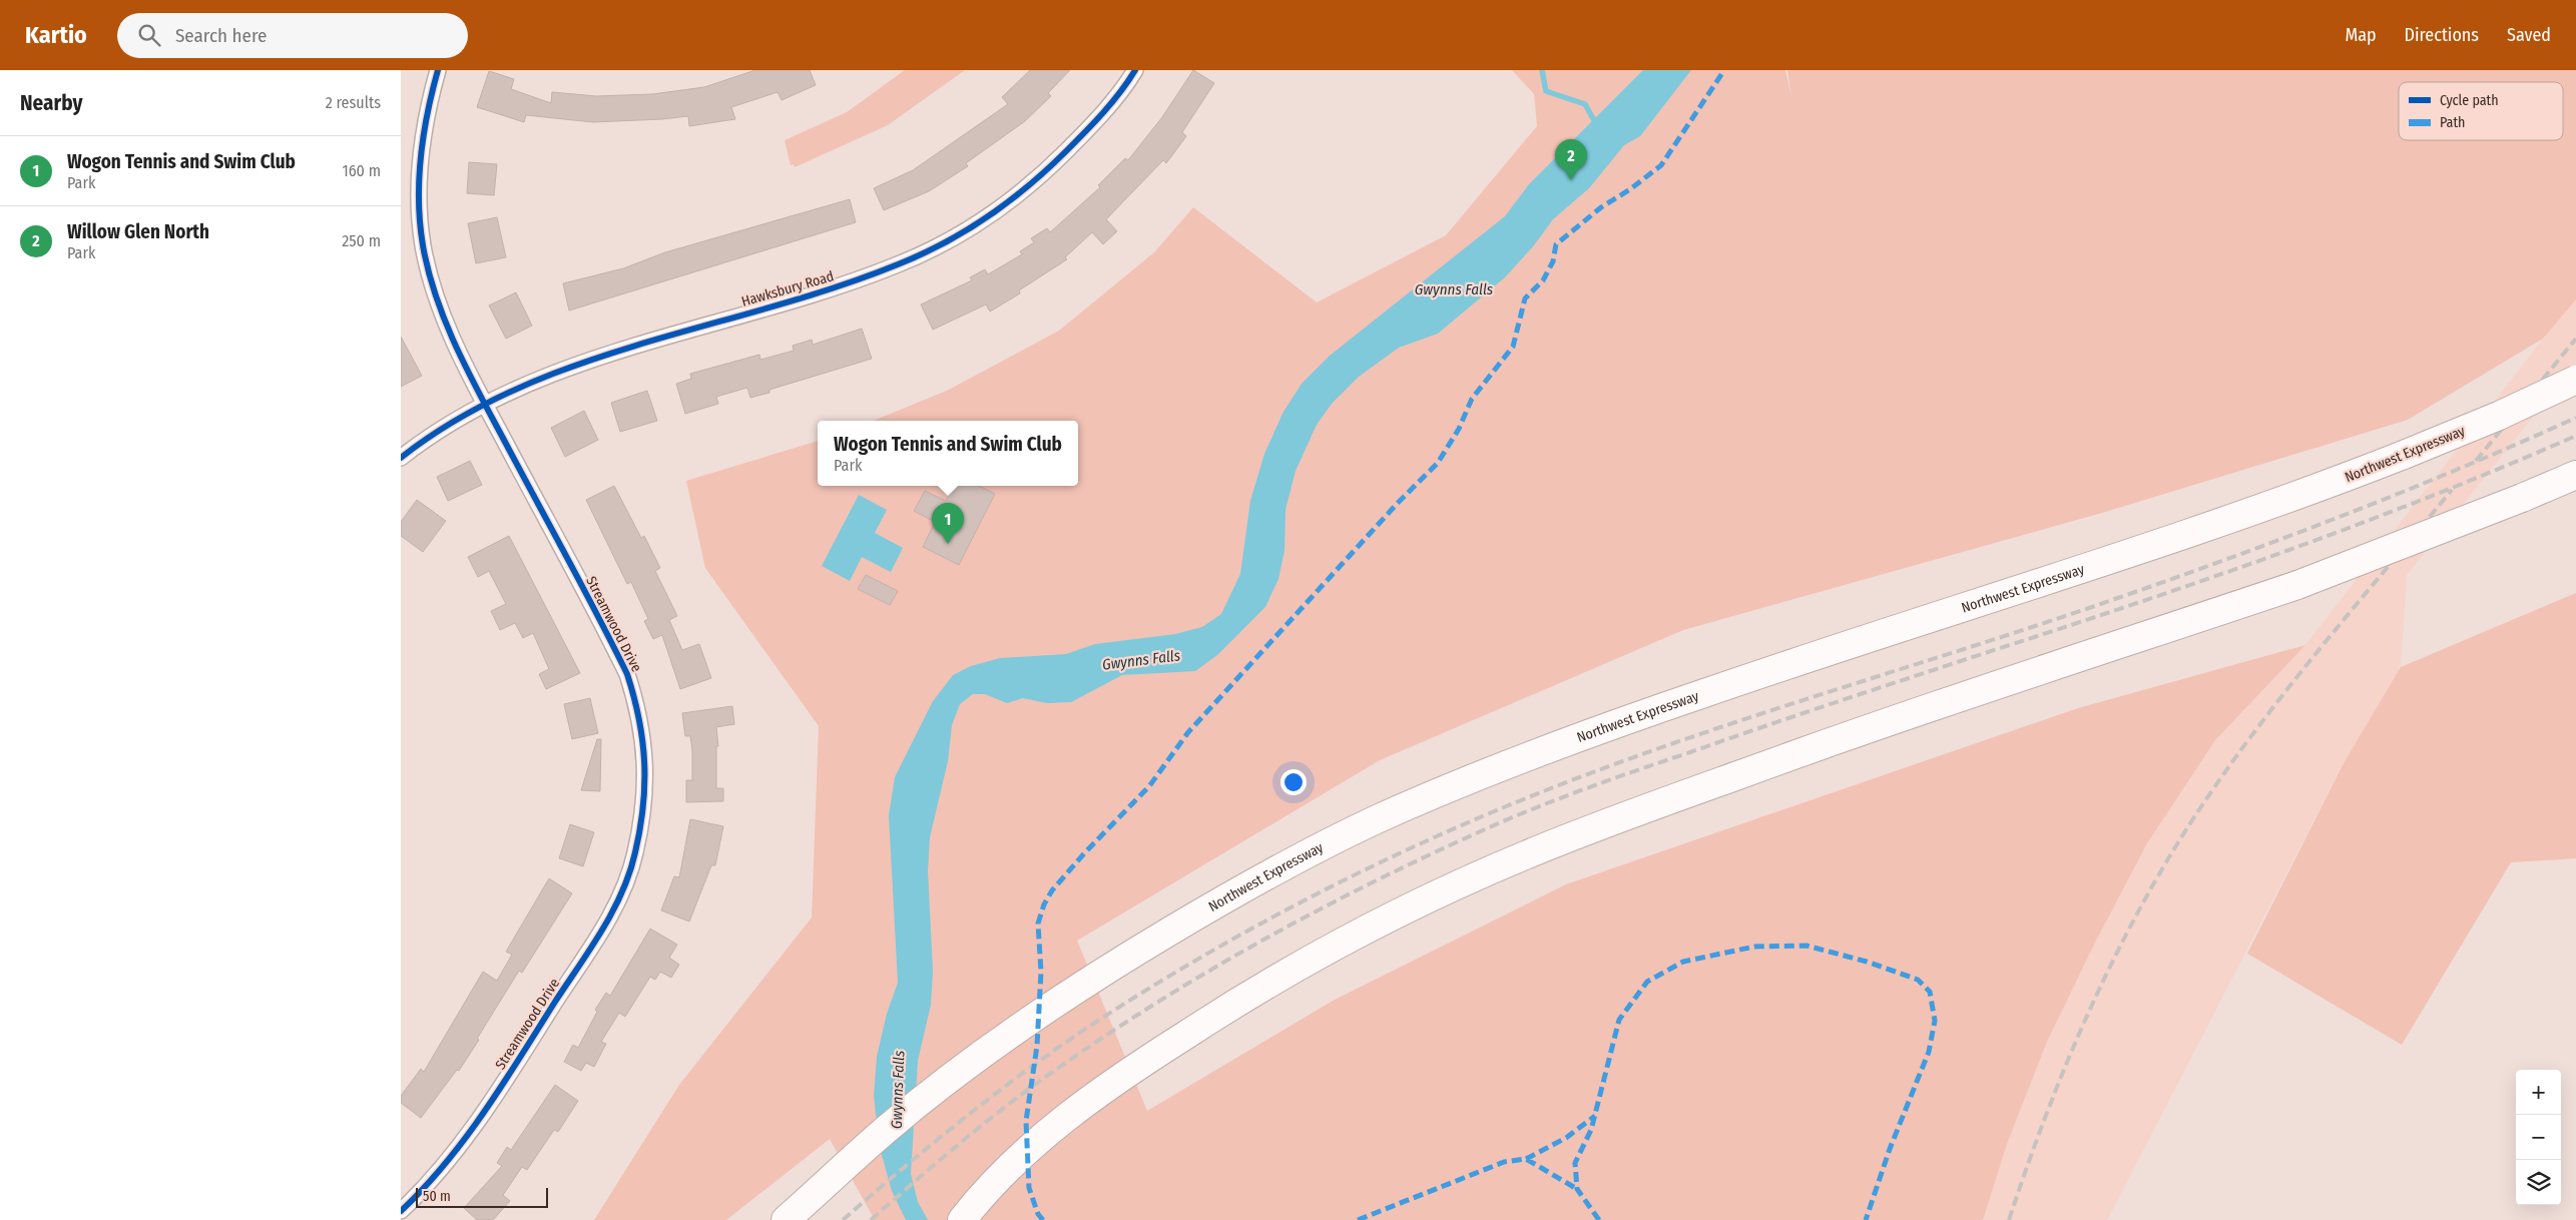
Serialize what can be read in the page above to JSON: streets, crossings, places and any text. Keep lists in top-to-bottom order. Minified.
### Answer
{"streets":{"highway":["Northwest Expressway"],"street":["Hawksbury Road","Streamwood Drive"]},"crossings":[["Hawksbury Road","Streamwood Drive"]],"water":["Gwynns Falls"],"legend":["Cycle path","Path"],"scale_bar":"50 m","page":{"header":"Kartio","search":"Search here","nav":["Map","Directions","Saved"],"heading":["Nearby","2 results"],"list":[{"mark":"1","name":"Wogon Tennis and Swim Club","note":"Park","value":"160 m"},{"mark":"2","name":"Willow Glen North","note":"Park","value":"250 m"}],"pins":["2","1"],"popup":["Wogon Tennis and Swim Club","Park"],"map_buttons":["+","−"],"scale":"50 m"}}
